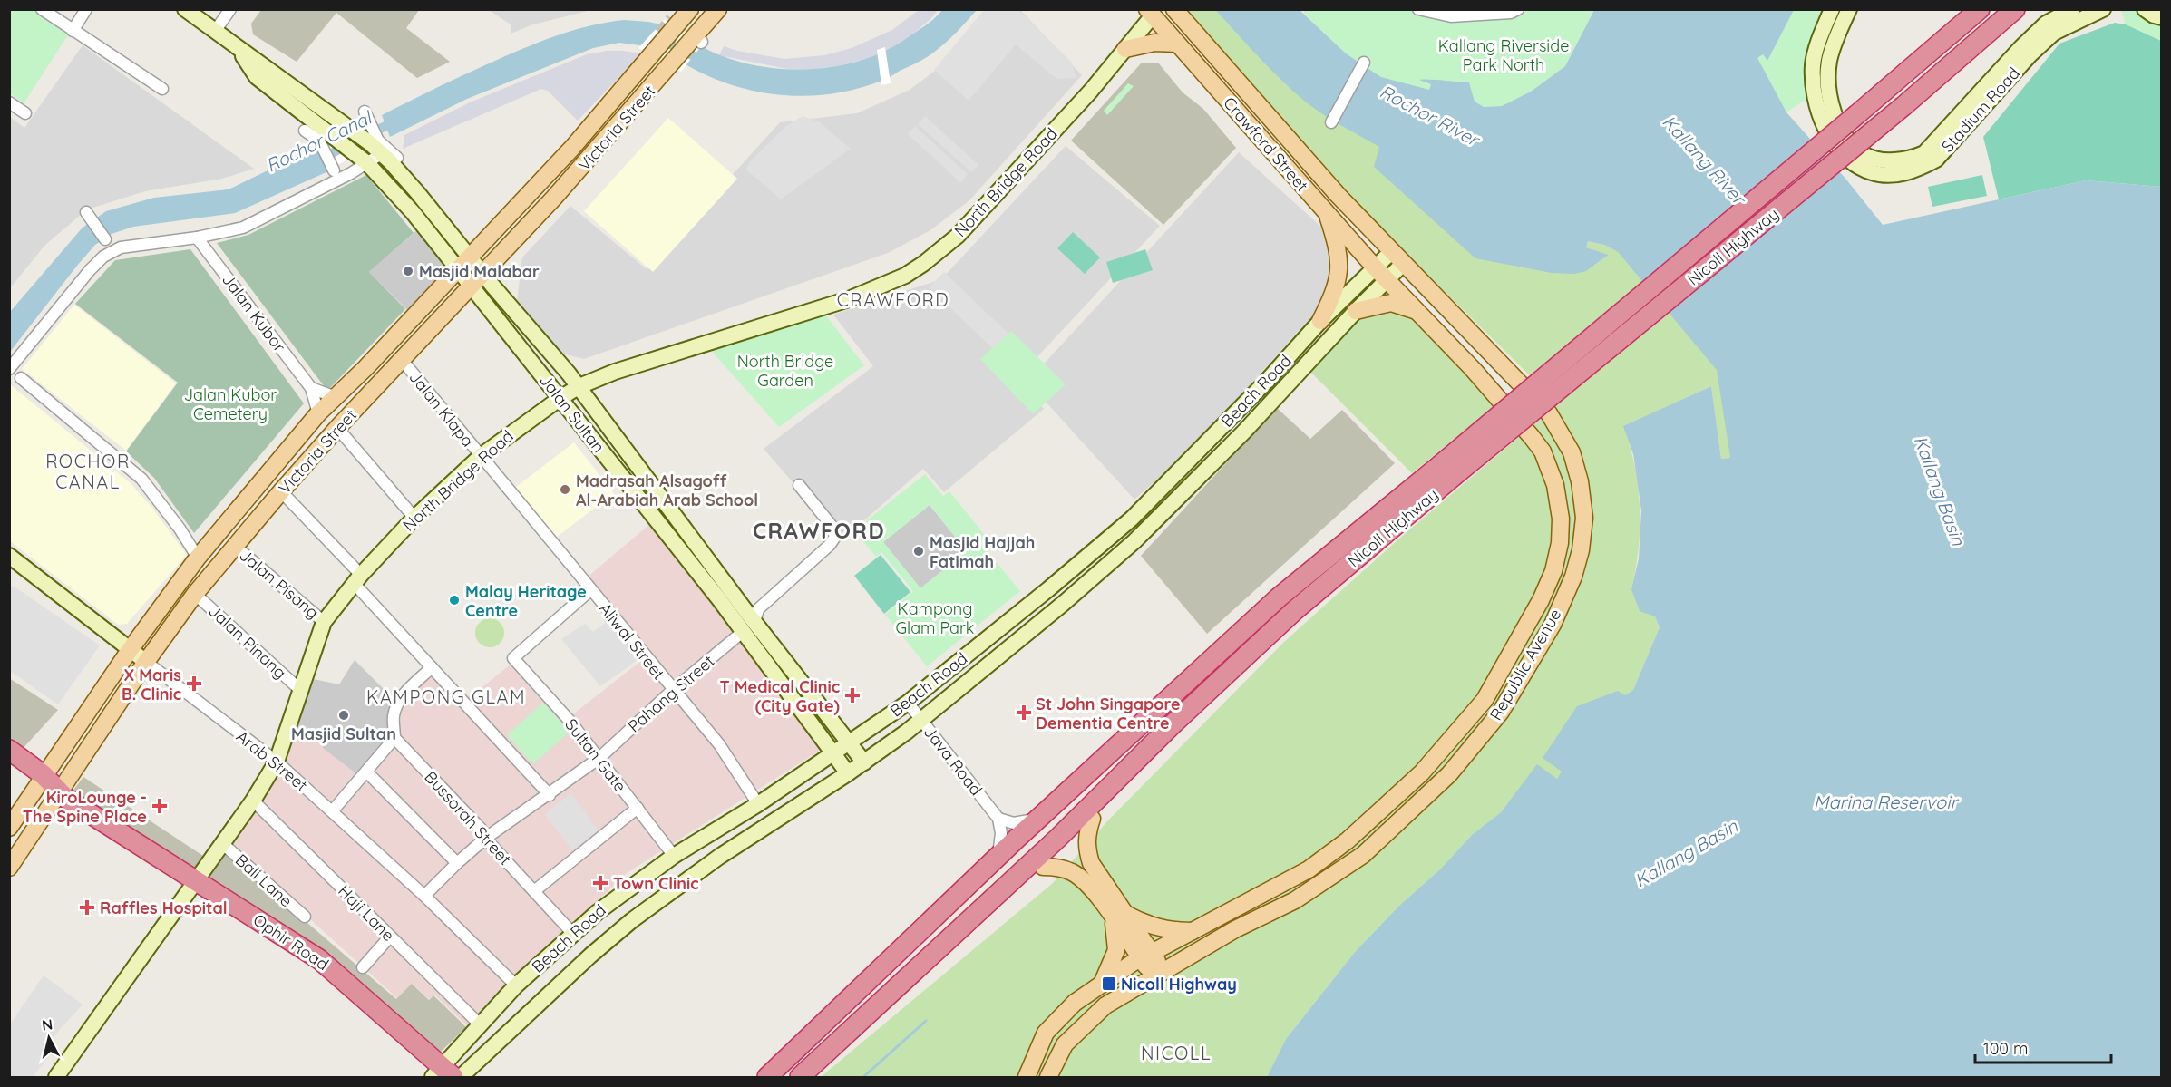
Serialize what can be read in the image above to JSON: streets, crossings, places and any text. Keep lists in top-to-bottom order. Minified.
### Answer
{"streets":{"highway":["Nicoll Highway","Ophir Road"],"main road":["Stadium Road","Victoria Street","Crawford Street","North Bridge Road","Beach Road","Jalan Sultan","Republic Avenue","Arab Street"],"street":["Jalan Kubor","Jalan Klapa","Jalan Pisang","Aliwal Street","Jalan Pinang","Pahang Street","Sultan Gate","Java Road","Bussorah Street","Bali Lane","Haji Lane"]},"crossings":[["Victoria Street","Jalan Kubor"],["Victoria Street","Jalan Klapa"],["Victoria Street","Jalan Sultan"],["Victoria Street","Jalan Pisang"],["Victoria Street","Jalan Pinang"],["Victoria Street","Arab Street"],["Victoria Street","Ophir Road"],["Crawford Street","North Bridge Road"],["Crawford Street","Beach Road"],["Crawford Street","Republic Avenue"],["North Bridge Road","Jalan Klapa"],["North Bridge Road","Jalan Sultan"],["North Bridge Road","Jalan Pisang"],["North Bridge Road","Aliwal Street"],["North Bridge Road","Jalan Pinang"],["North Bridge Road","Arab Street"],["North Bridge Road","Bali Lane"],["North Bridge Road","Haji Lane"],["North Bridge Road","Ophir Road"],["Beach Road","Jalan Sultan"],["Beach Road","Aliwal Street"],["Beach Road","Republic Avenue"],["Beach Road","Sultan Gate"],["Beach Road","Arab Street"],["Beach Road","Java Road"],["Beach Road","Bussorah Street"],["Beach Road","Haji Lane"],["Beach Road","Ophir Road"],["Jalan Klapa","Aliwal Street"],["Jalan Sultan","Pahang Street"],["Aliwal Street","Pahang Street"],["Aliwal Street","Sultan Gate"],["Pahang Street","Sultan Gate"],["Pahang Street","Arab Street"],["Pahang Street","Bussorah Street"]],"districts":["CRAWFORD","ROCHOR CANAL","CRAWFORD","KAMPONG GLAM","NICOLL"],"water":["Rochor River","Rochor Canal","Kallang River","Kallang Basin","Marina Reservoir"],"parks":["Kallang Riverside Park North","North Bridge Garden","Jalan Kubor Cemetery","Kampong Glam Park"],"places":{"other":["Masjid Malabar","Madrasah Alsagoff Al-Arabiah Arab School","Masjid Hajjah Fatimah","Malay Heritage Centre","Masjid Sultan"],"health":["X Maris B. Clinic","T Medical Clinic (City Gate)","St John Singapore Dementia Centre","KiroLounge - The Spine Place","Town Clinic","Raffles Hospital"],"transit":["Nicoll Highway"]},"scale_bar":"100 m","north":"top"}
